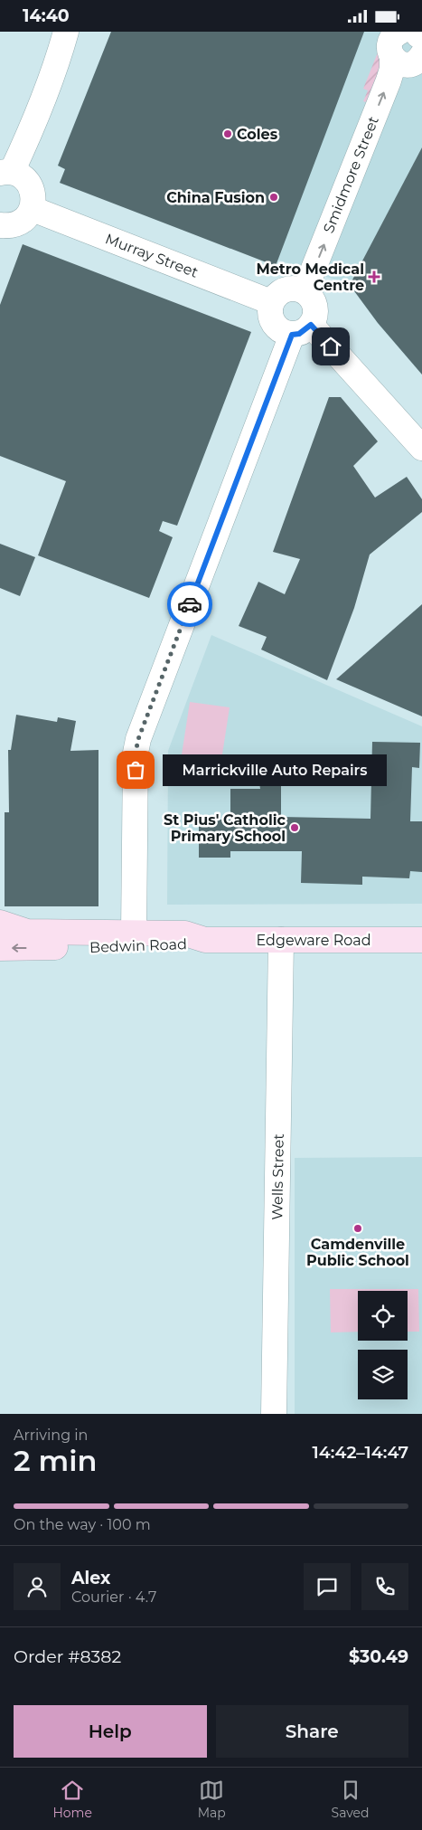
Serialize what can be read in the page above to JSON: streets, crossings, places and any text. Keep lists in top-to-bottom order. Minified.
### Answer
{"streets":{"main road":["Edgeware Road","Bedwin Road"],"street":["Smidmore Street","Murray Street","Wells Street"]},"crossings":[["Smidmore Street","Murray Street"],["Edgeware Road","Bedwin Road"],["Edgeware Road","Wells Street"]],"one_way":["Smidmore Street"],"places":{"other":["Coles","China Fusion","Marrickville Auto Repairs","St Pius' Catholic Primary School","Camdenville Public School"],"health":["Metro Medical Centre"]},"page":{"status":"14:40","bubble":"Marrickville Auto Repairs","heading":["2 min","Arriving in","14:42–14:47"],"panel":["Alex","Courier · 4.7","Order #8382","$30.49"],"bar":"On the way · 100 m","buttons":["Help","Share"],"tabs":["Home","Map","Saved"]}}
